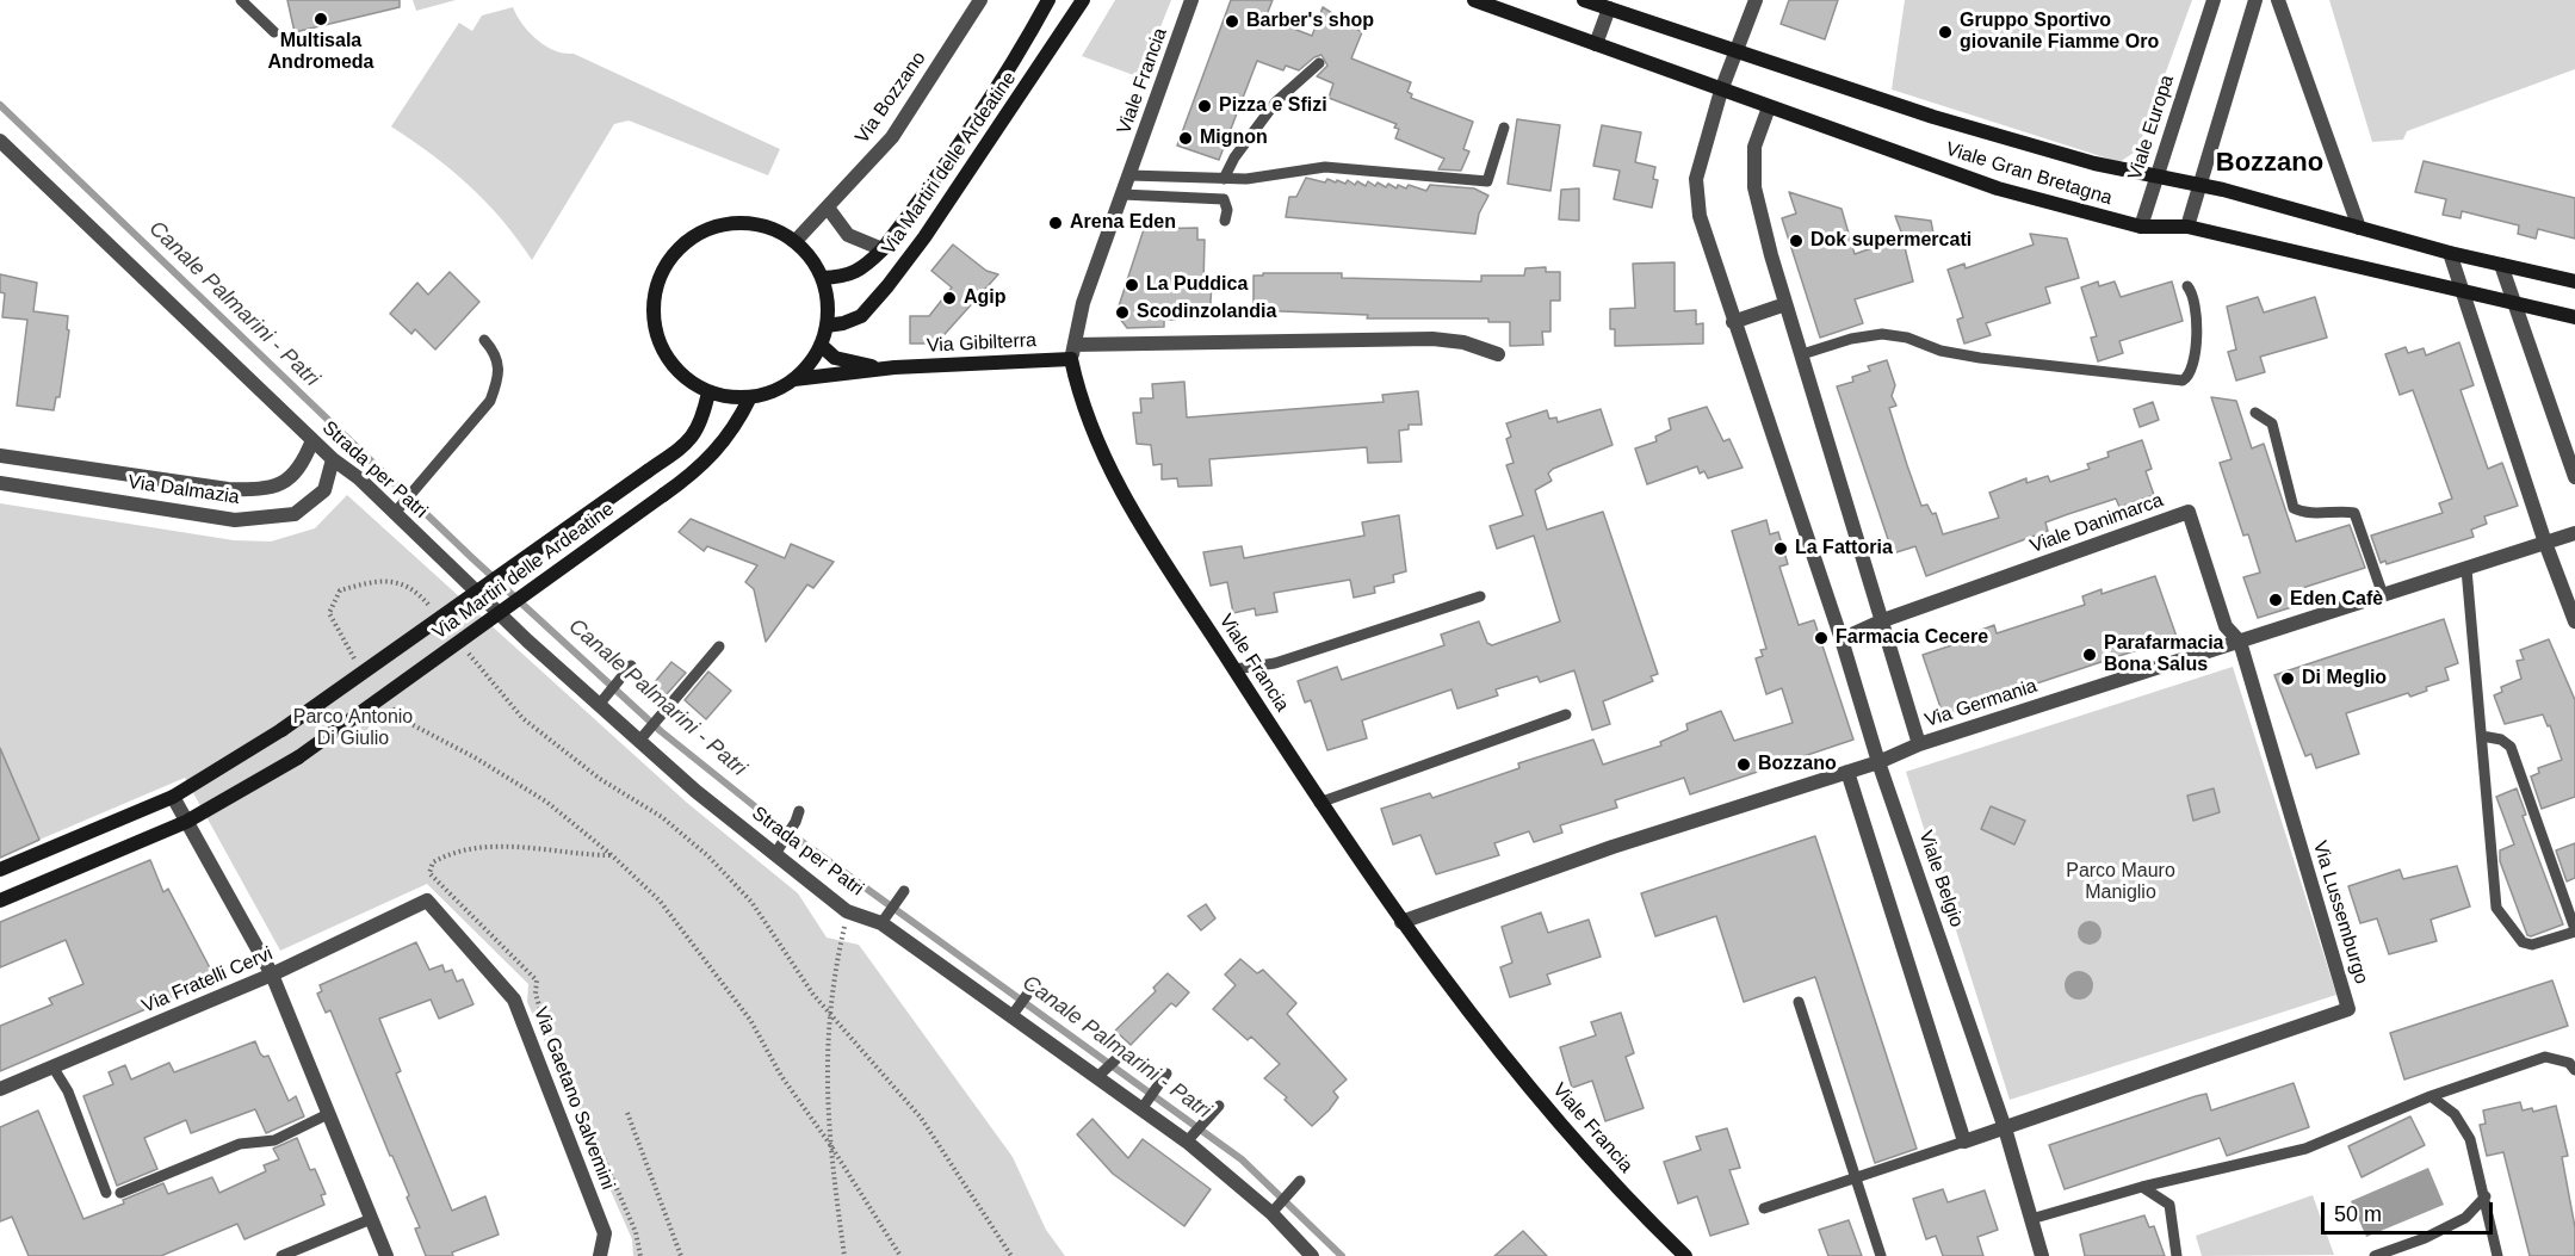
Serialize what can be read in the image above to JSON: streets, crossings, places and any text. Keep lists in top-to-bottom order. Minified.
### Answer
{"streets":{"street":["Viale Francia","Via Bozzano","Viale Europa","Via Martiri delle Ardeatine","Viale Gran Bretagna","Via Gibilterra","Strada per Patri","Via Dalmazia","Viale Danimarca","Via Germania","Viale Belgio","Via Lussemburgo","Via Fratelli Cervi","Via Gaetano Salvemini"]},"crossings":[["Viale Francia","Via Gibilterra"],["Viale Francia","Via Germania"],["Via Bozzano","Via Martiri delle Ardeatine"],["Via Bozzano","Via Gibilterra"],["Viale Europa","Viale Gran Bretagna"],["Via Martiri delle Ardeatine","Via Gibilterra"],["Viale Gran Bretagna","Viale Belgio"],["Strada per Patri","Via Dalmazia"],["Viale Danimarca","Via Germania"],["Viale Danimarca","Via Lussemburgo"],["Via Germania","Viale Belgio"],["Via Germania","Via Lussemburgo"],["Viale Belgio","Via Lussemburgo"],["Via Fratelli Cervi","Via Gaetano Salvemini"]],"districts":["Bozzano"],"water":["Canale Palmarini - Patri"],"parks":["Parco Antonio Di Giulio","Parco Mauro Maniglio"],"places":["Multisala Andromeda","Barber's shop","Gruppo Sportivo giovanile Fiamme Oro","Pizza e Sfizi","Mignon","Arena Eden","Dok supermercati","La Puddica","Agip","Scodinzolandia","La Fattoria","Eden Cafè","Farmacia Cecere","Parafarmacia Bona Salus","Di Meglio","Bozzano"],"scale_bar":"50 m"}
